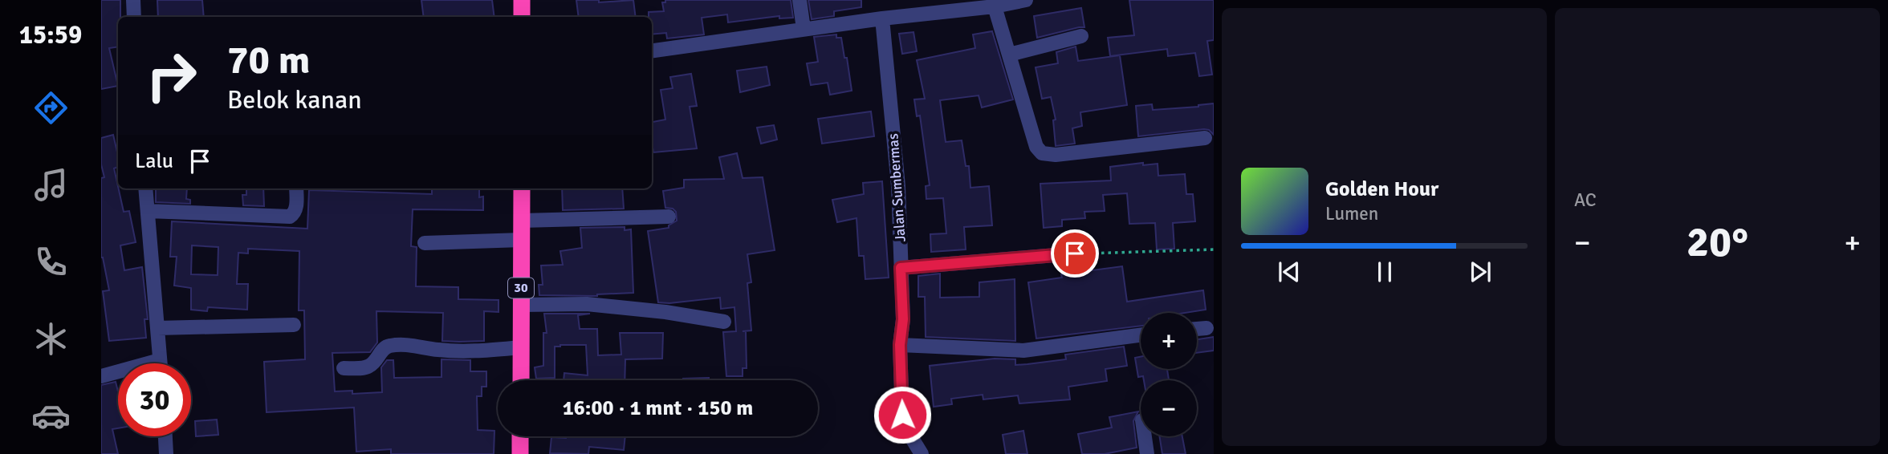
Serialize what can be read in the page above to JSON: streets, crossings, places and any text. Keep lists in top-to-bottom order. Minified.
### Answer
{"streets":{"highway":["30"],"street":["Jalan Sumbermas"]},"page":{"tabs":"15:59","tile":"AC","turn":["70 m","Belok kanan"],"then":"Lalu","song":["Golden Hour","Lumen"],"heat":["−","20°","+"],"map_buttons":["+","−"],"limit":"30","trip":"16:00 · 1 mnt · 150 m"}}
